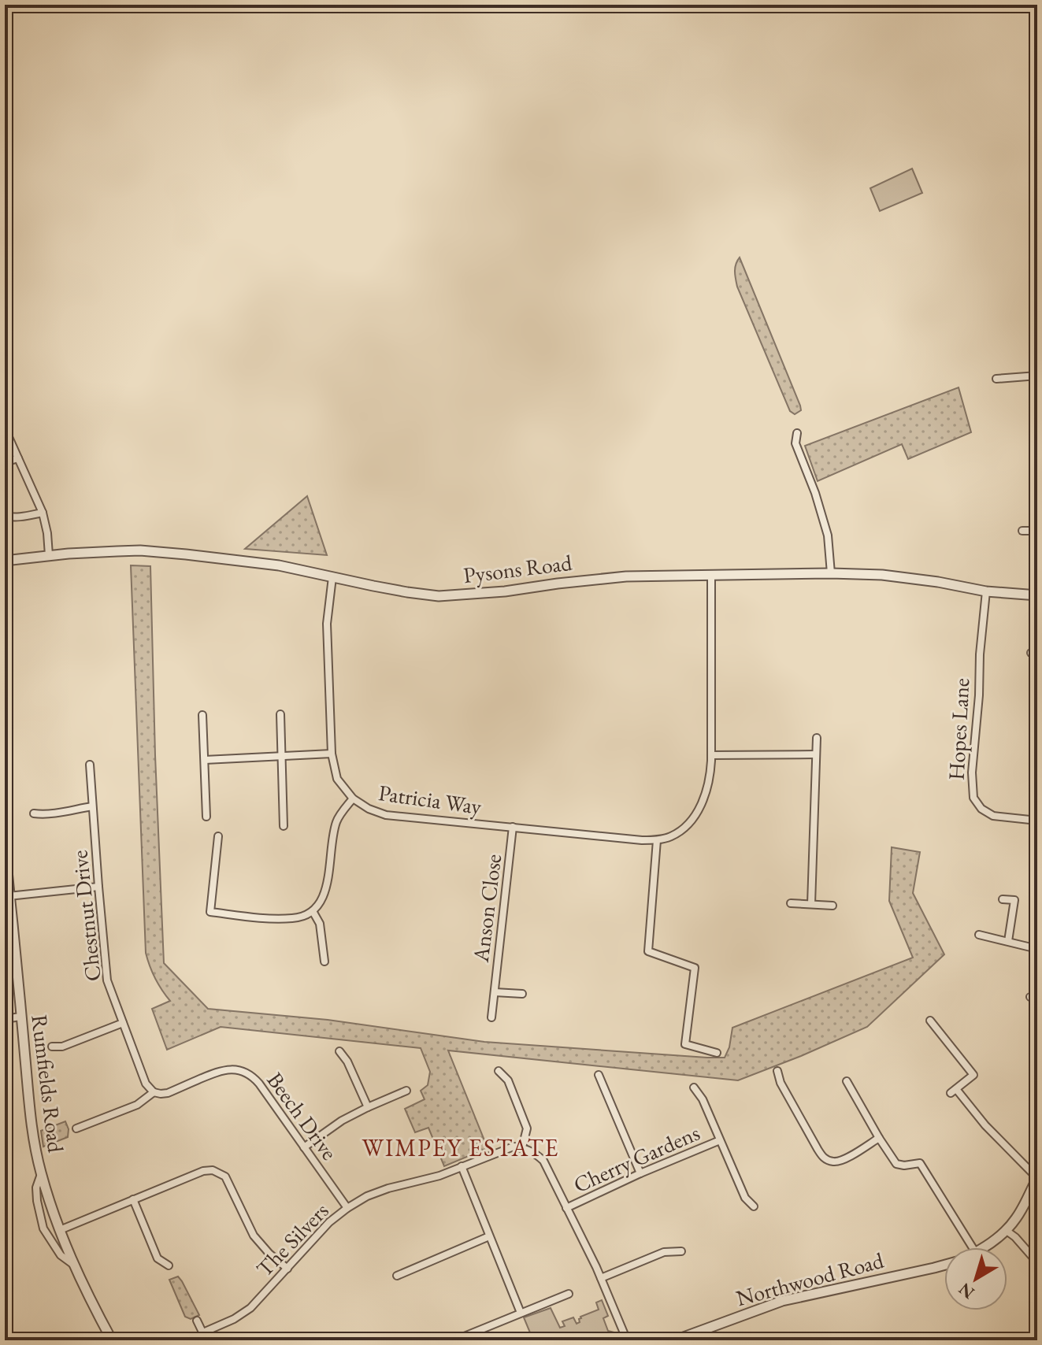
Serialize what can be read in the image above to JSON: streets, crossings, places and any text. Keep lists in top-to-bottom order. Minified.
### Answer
{"streets":{"street":["Pysons Road","Hopes Lane","Patricia Way","Anson Close","Chestnut Drive","Rumfields Road","Beech Drive","Cherry Gardens","The Silvers","Northwood Road"]},"crossings":[["Pysons Road","Hopes Lane"],["Pysons Road","Patricia Way"],["Patricia Way","Anson Close"],["Chestnut Drive","Beech Drive"],["Beech Drive","The Silvers"]],"districts":["WIMPEY ESTATE"],"north":"bottom left"}
